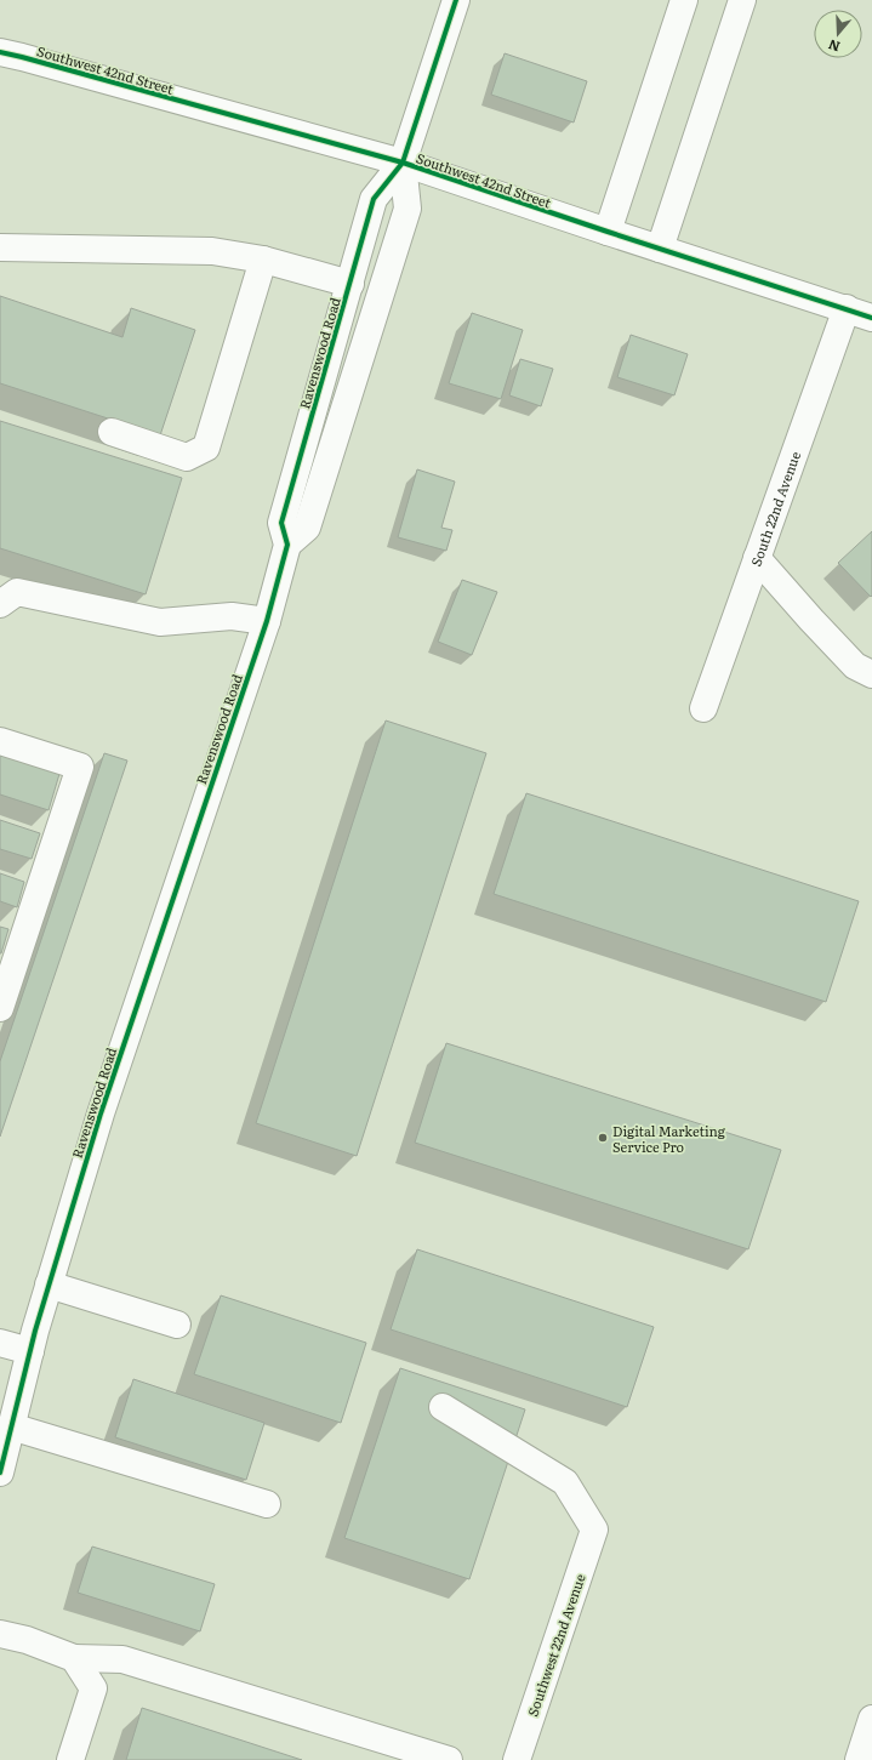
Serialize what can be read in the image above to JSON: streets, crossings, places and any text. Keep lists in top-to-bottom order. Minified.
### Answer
{"streets":{"street":["Southwest 42nd Street","Ravenswood Road","South 22nd Avenue","Southwest 22nd Avenue"]},"crossings":[["Southwest 42nd Street","Ravenswood Road"],["Southwest 42nd Street","South 22nd Avenue"]],"places":["Digital Marketing Service Pro"],"north":"bottom"}
